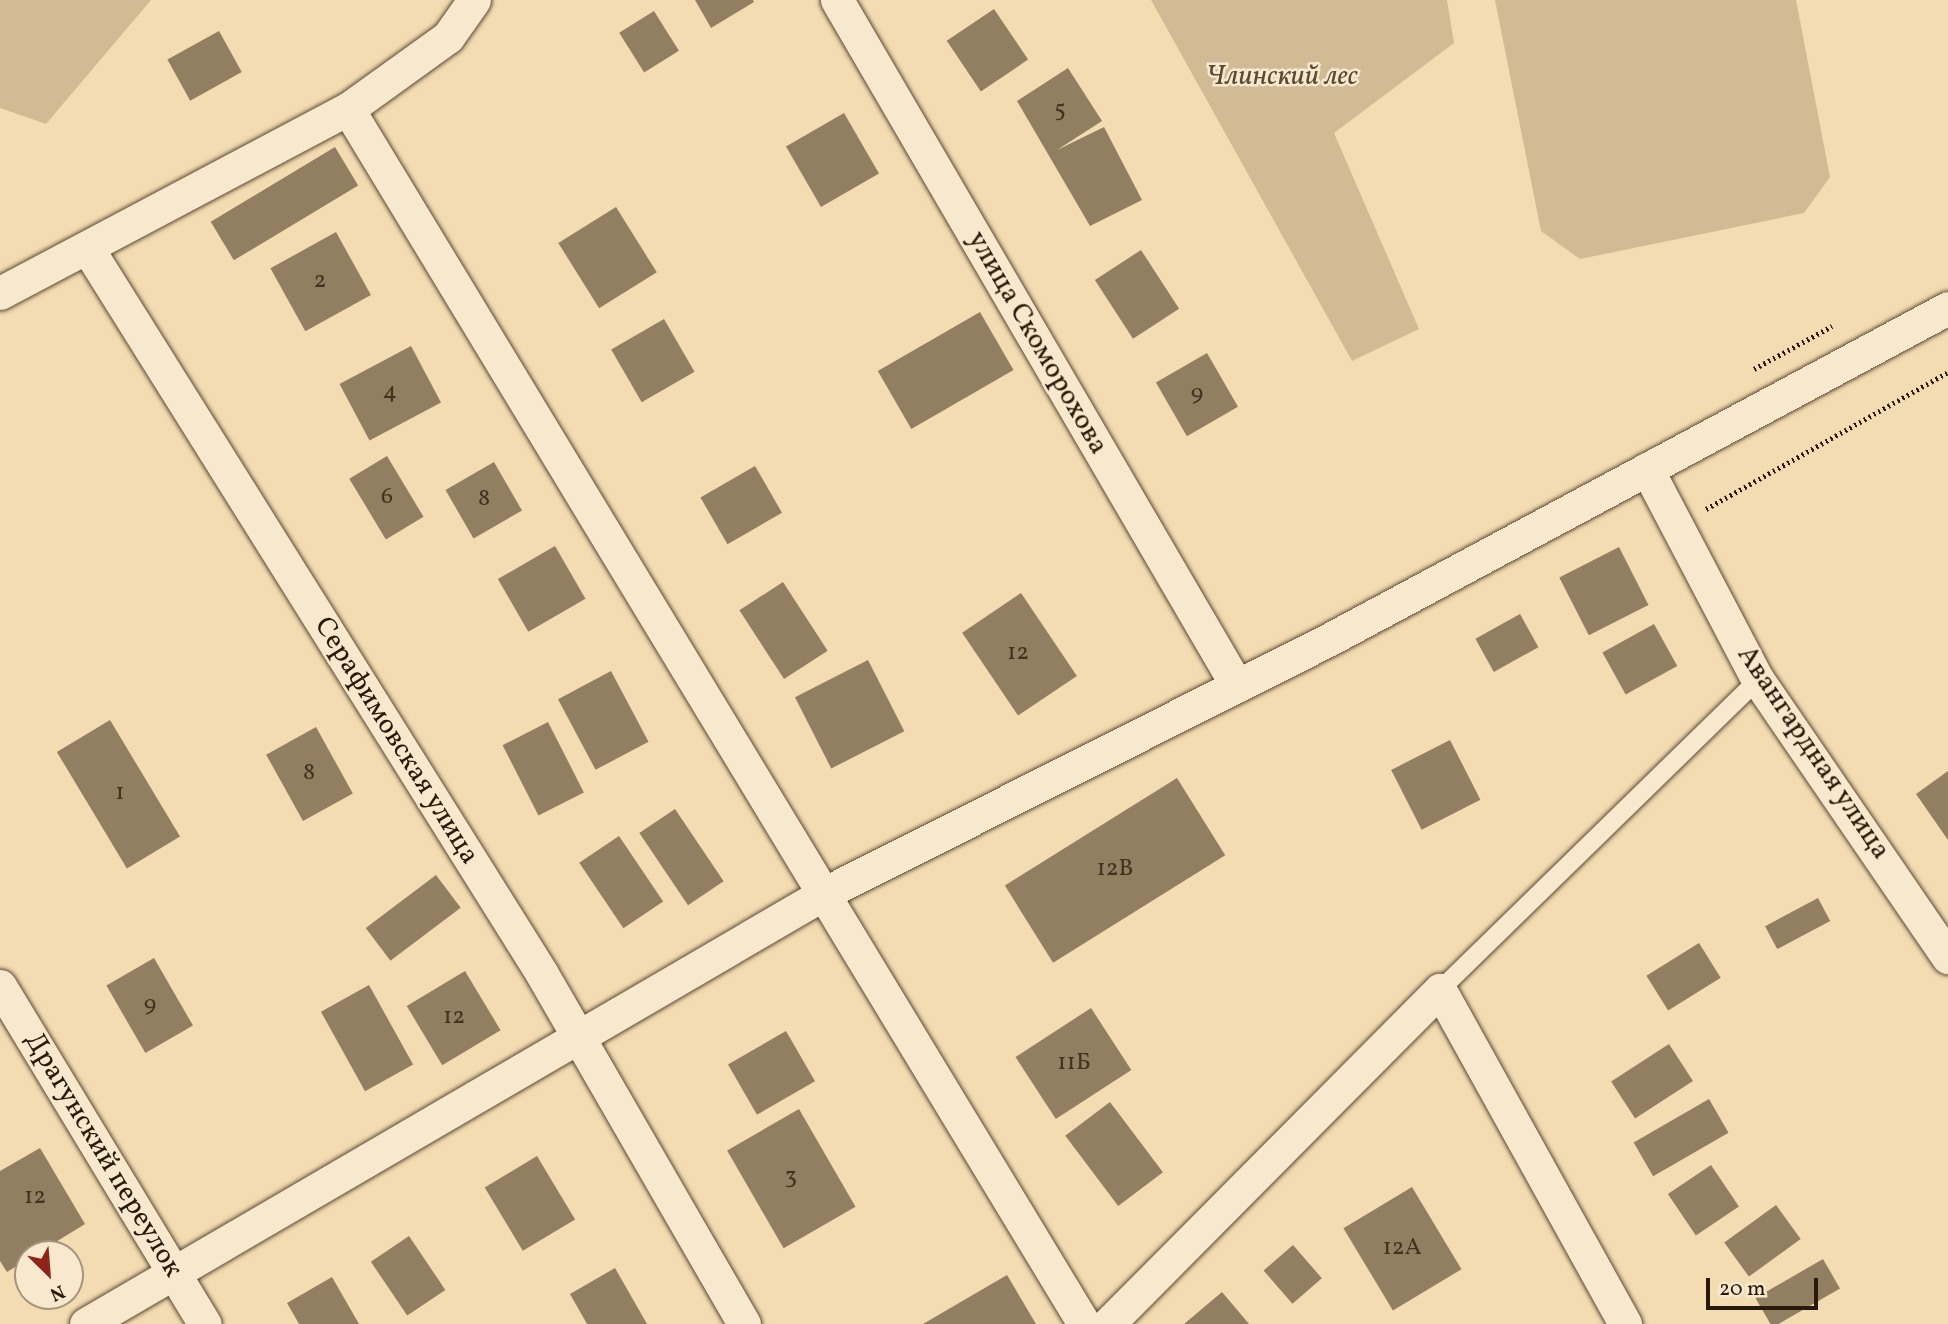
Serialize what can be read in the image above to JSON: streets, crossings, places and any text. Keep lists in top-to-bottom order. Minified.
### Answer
{"streets":{"street":["улица Скоморохова","Серафимовская улица","Авангардная улица","Драгунский переулок"]},"parks":["Члинский лес"],"house_numbers":["5","2","4","9","6","8","12","8","1","12В","9","12","11Б","3","12","12А"],"scale_bar":"20 m","north":"bottom right"}
